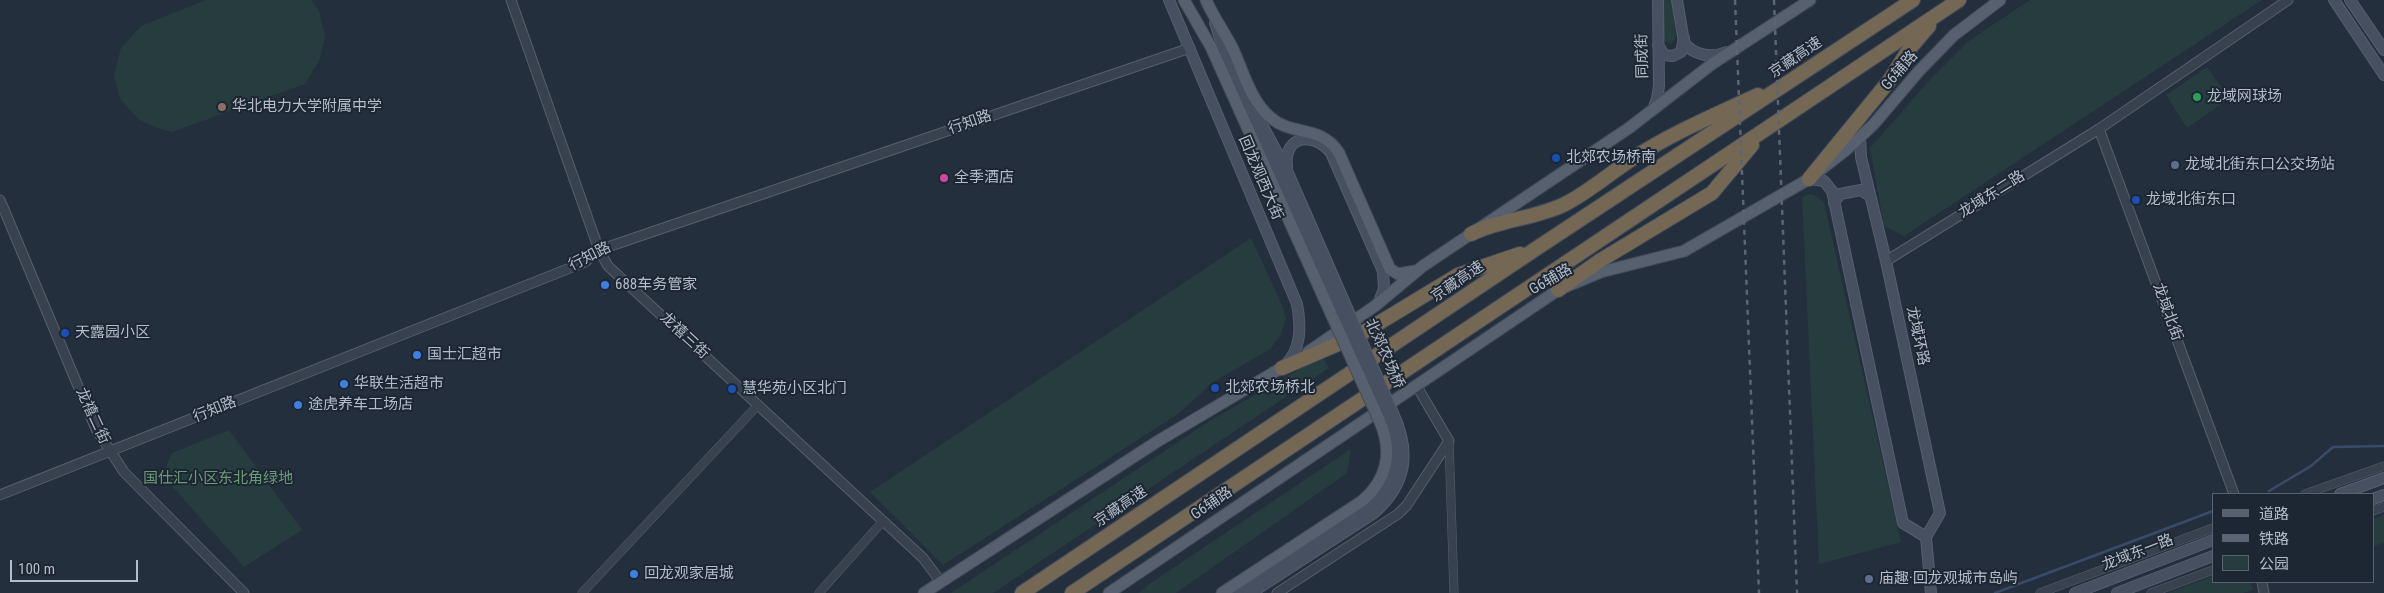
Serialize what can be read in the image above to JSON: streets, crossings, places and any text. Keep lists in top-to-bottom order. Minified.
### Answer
{"streets":{"highway":["京藏高速"],"main road":["同成街","G6辅路","回龙观西大街","龙域环路","北郊农场桥","龙域东一路"],"street":["行知路","龙域东二路","龙域北街","龙禧三街","龙禧二街"]},"crossings":[["G6辅路","龙域环路"],["行知路","回龙观西大街"],["行知路","龙禧三街"],["行知路","龙禧二街"],["回龙观西大街","北郊农场桥"],["龙域东二路","龙域北街"],["龙域东二路","龙域环路"]],"parks":["国仕汇小区东北角绿地"],"places":["龙域网球场","华北电力大学附属中学","北郊农场桥南","龙域北街东口公交场站","全季酒店","龙域北街东口","688车务管家","天露园小区","国士汇超市","华联生活超市","北郊农场桥北","慧华苑小区北门","途虎养车工场店","回龙观家居城","庙趣·回龙观城市岛屿"],"legend":["道路","铁路","公园"],"scale_bar":"100 m"}
